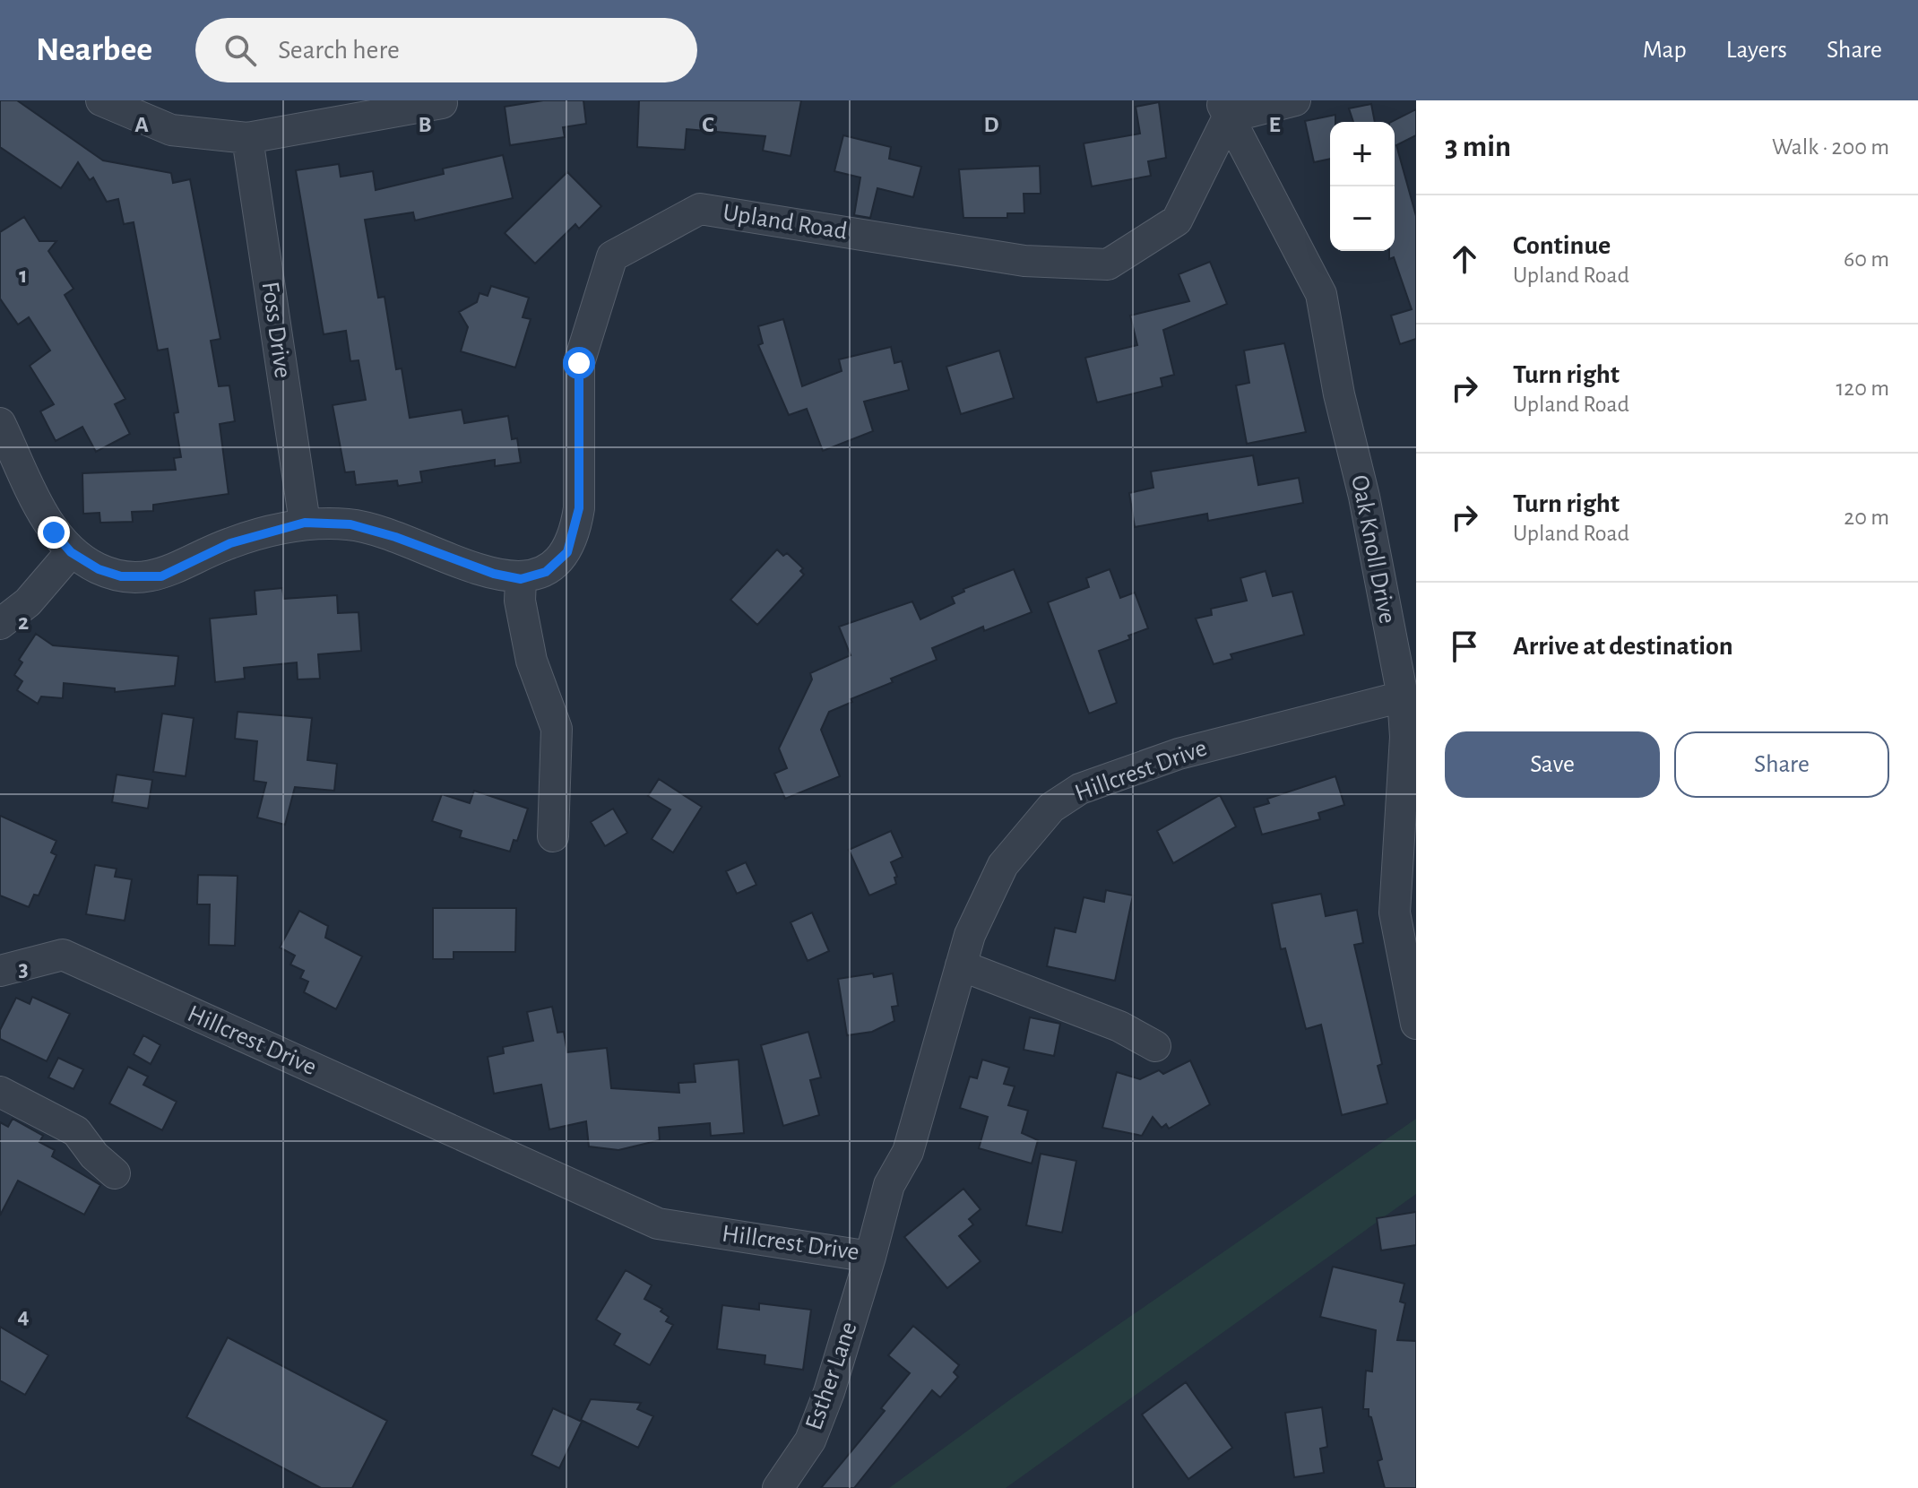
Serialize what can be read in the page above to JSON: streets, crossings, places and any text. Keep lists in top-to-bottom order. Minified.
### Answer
{"streets":{"street":["Upland Road","Foss Drive","Oak Knoll Drive","Hillcrest Drive","Esther Lane"]},"crossings":[["Upland Road","Oak Knoll Drive"],["Oak Knoll Drive","Hillcrest Drive"],["Hillcrest Drive","Esther Lane"]],"page":{"header":"Nearbee","search":"Search here","nav":["Map","Layers","Share"],"heading":["3 min","Walk · 200 m"],"map_buttons":["+","−"],"list":[["Continue","Upland Road","60 m"],["Turn right","Upland Road","120 m"],["Turn right","Upland Road","20 m"],"Arrive at destination"],"buttons":["Save","Share"]},"grid":{"columns":["A","B","C","D","E"],"rows":["1","2","3","4"]}}
